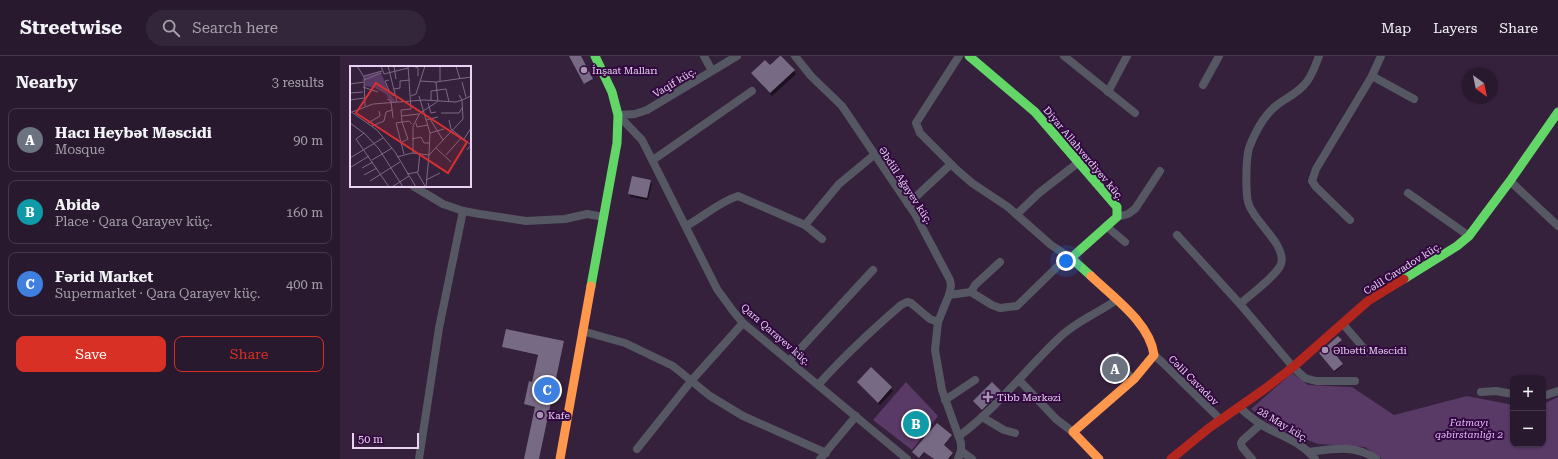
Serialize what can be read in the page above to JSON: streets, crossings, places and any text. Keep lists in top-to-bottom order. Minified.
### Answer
{"streets":{"street":["Vaqif küç.","Diyar Allahverdiyev küç.","Əbdül Ağayev küç.","Cəlil Cavadov küç.","Qara Qarayev küç.","Cəlil Cavadov","28 May küç."]},"crossings":[["Vaqif küç.","Qara Qarayev küç."],["Cəlil Cavadov küç.","Cəlil Cavadov"],["Cəlil Cavadov küç.","28 May küç."]],"parks":["Fatmayı qəbirstanlığı 2"],"places":{"other":["İnşaat Malları","Əlbətti Məscidi","Kafe"],"health":["Tibb Mərkəzi"]},"scale_bar":"50 m","north":"bottom right","page":{"header":"Streetwise","search":"Search here","nav":["Map","Layers","Share"],"heading":["Nearby","3 results"],"list":[{"mark":"A","name":"Hacı Heybət Məscidi","note":"Mosque","value":"90 m"},{"mark":"B","name":"Abidə","note":"Place · Qara Qarayev küç.","value":"160 m"},{"mark":"C","name":"Fərid Market","note":"Supermarket · Qara Qarayev küç.","value":"400 m"}],"buttons":["Save","Share"],"pins":["A","C","B"],"map_buttons":["+","−"],"scale":"50 m"}}
